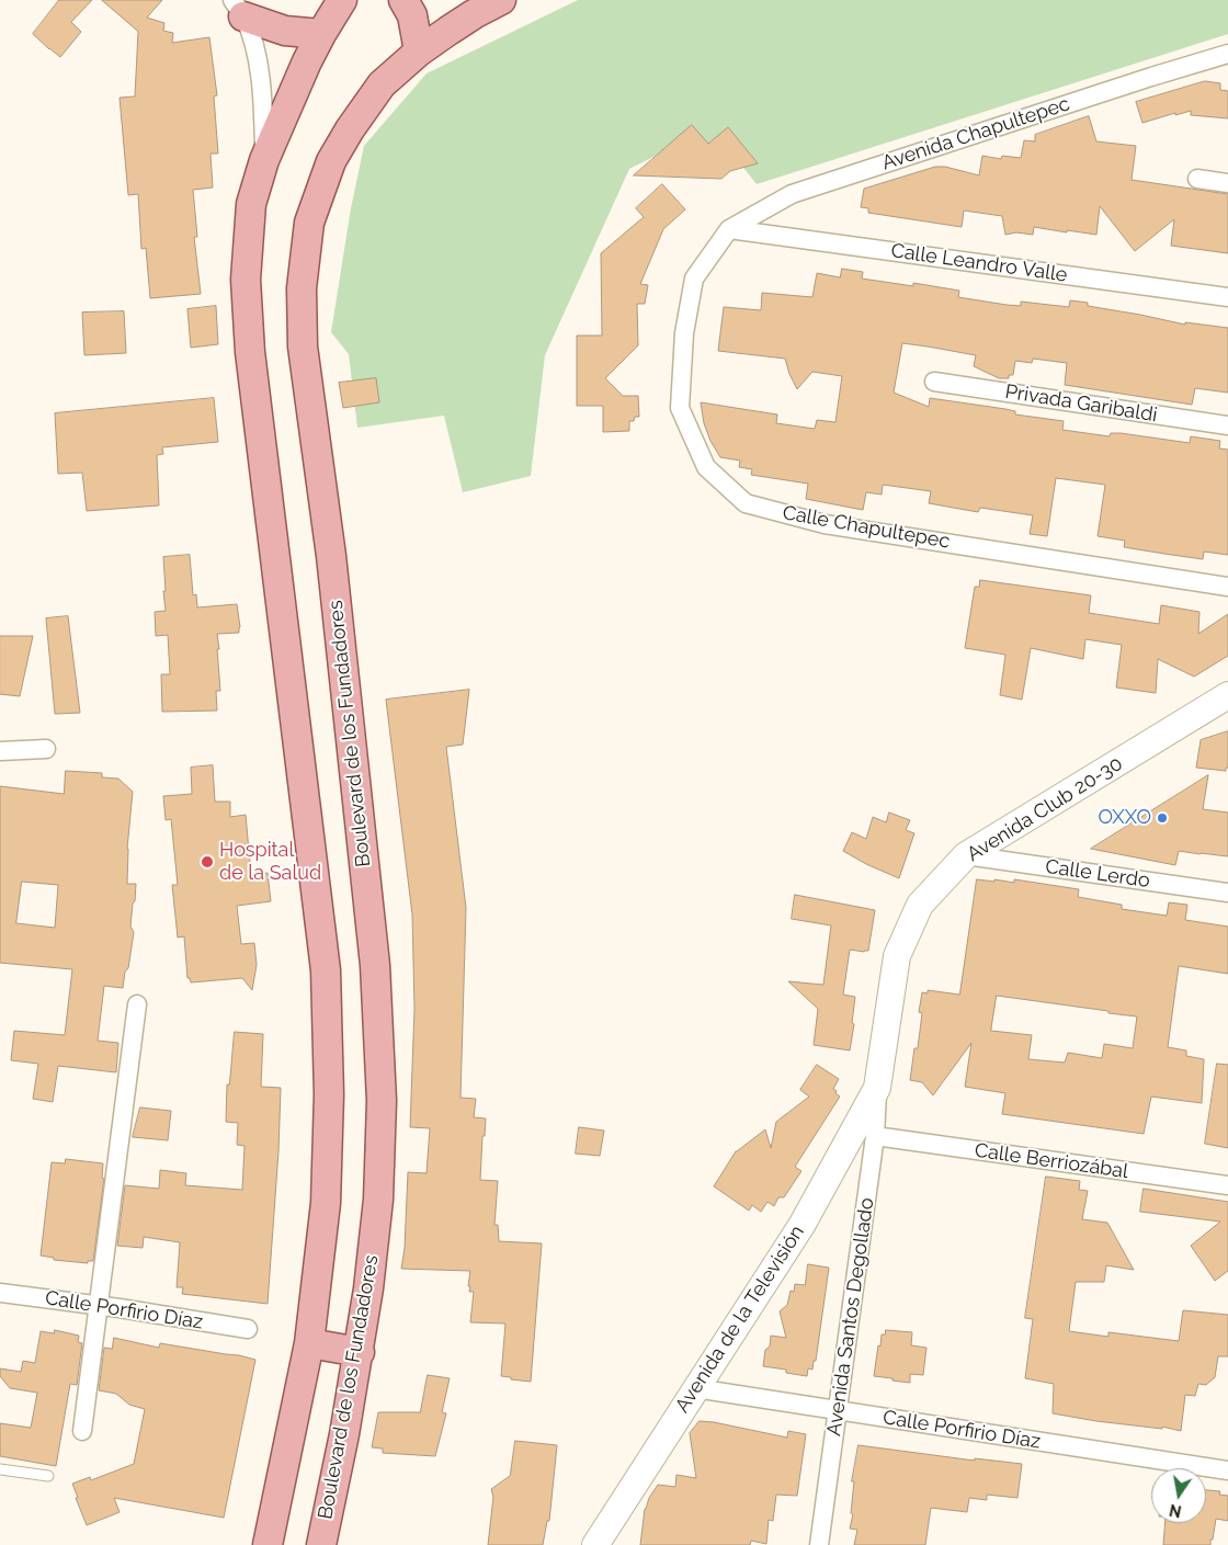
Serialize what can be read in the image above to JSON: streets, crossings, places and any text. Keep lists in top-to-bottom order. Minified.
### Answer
{"streets":{"main road":["Boulevard de los Fundadores","Avenida Club 20-30","Avenida de la Televisión"],"street":["Avenida Chapultepec","Calle Leandro Valle","Privada Garibaldi","Calle Chapultepec","Calle Lerdo","Calle Berriozábal","Calle Porfirio Díaz","Avenida Santos Degollado"]},"crossings":[["Avenida Chapultepec","Calle Leandro Valle"],["Avenida Chapultepec","Calle Chapultepec"],["Calle Leandro Valle","Calle Chapultepec"],["Avenida Club 20-30","Calle Lerdo"],["Avenida Club 20-30","Avenida Santos Degollado"],["Avenida Club 20-30","Avenida de la Televisión"],["Calle Berriozábal","Avenida Santos Degollado"],["Calle Porfirio Díaz","Avenida Santos Degollado"],["Calle Porfirio Díaz","Avenida de la Televisión"],["Avenida Santos Degollado","Avenida de la Televisión"]],"places":["OXXO","Hospital de la Salud"],"north":"bottom"}
